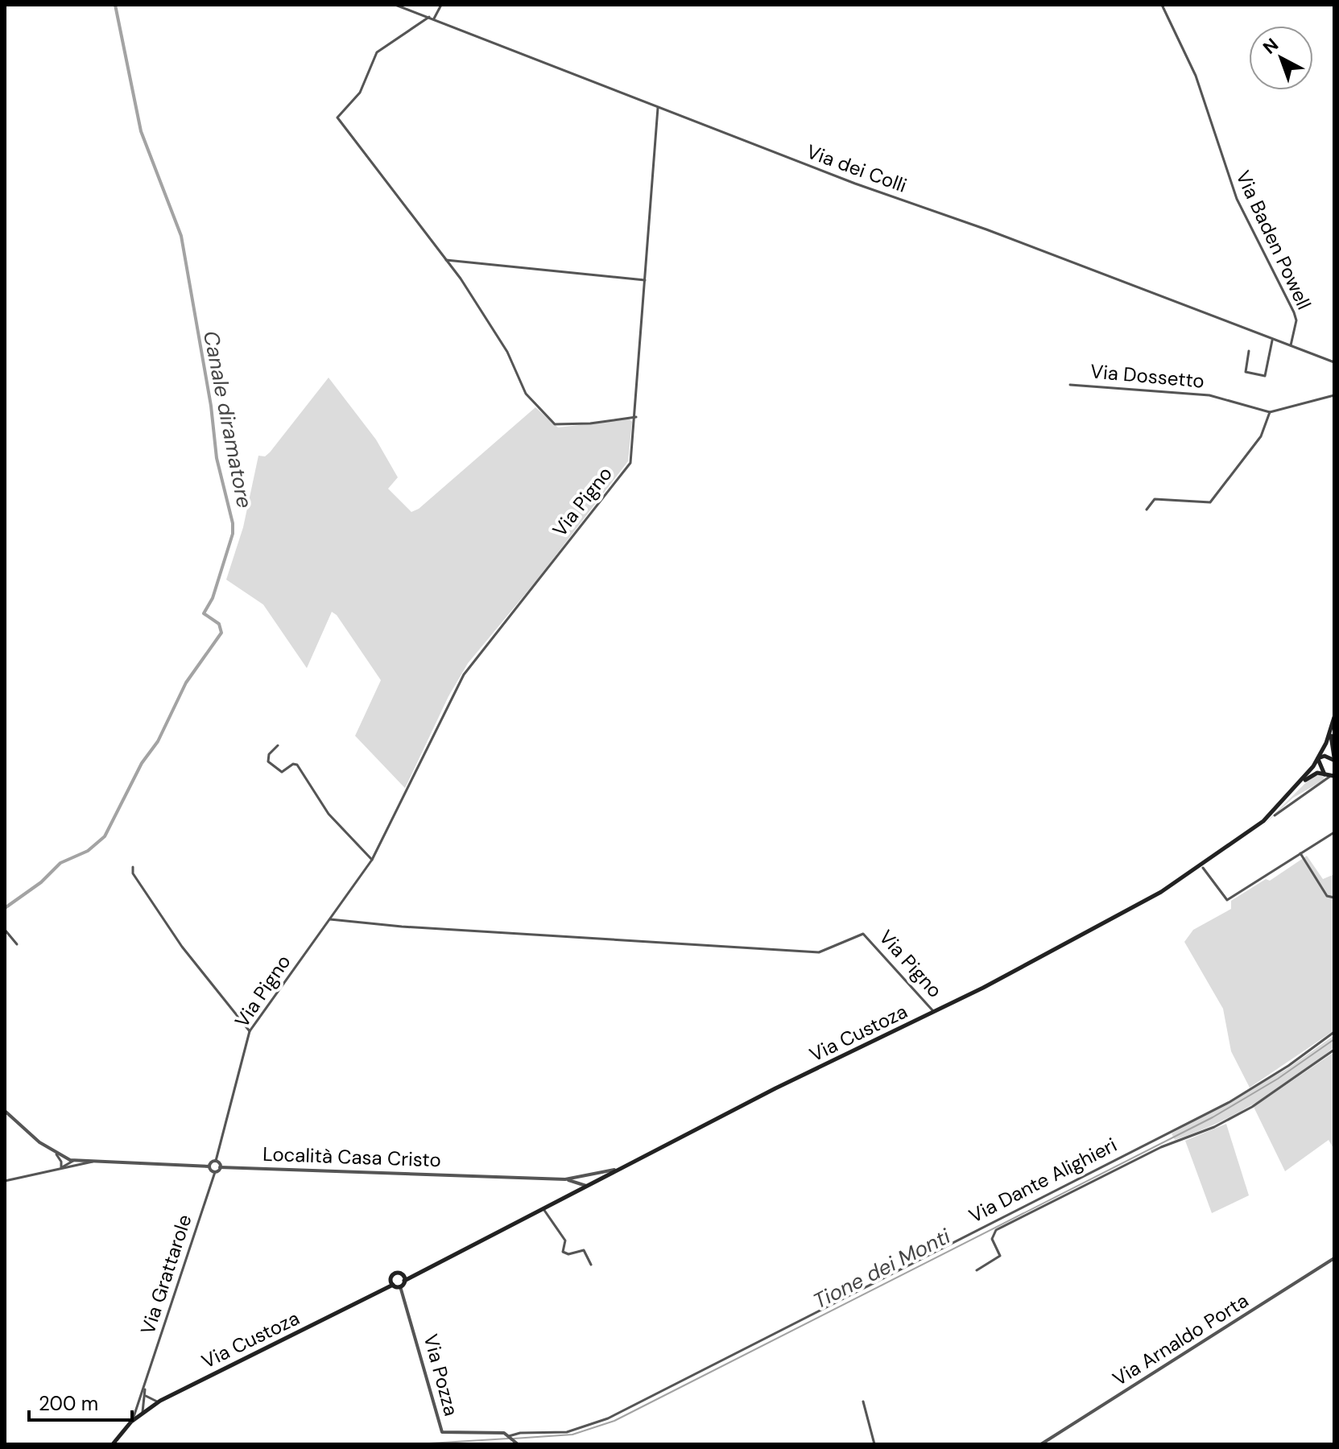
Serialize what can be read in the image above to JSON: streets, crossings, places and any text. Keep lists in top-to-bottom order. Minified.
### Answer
{"streets":{"main road":["Via Custoza"],"street":["Via dei Colli","Via Baden Powell","Via Dossetto","Via Pigno","Località Casa Cristo","Via Dante Alighieri","Via Grattarole","Via Arnaldo Porta","Via Pozza"]},"crossings":[["Via dei Colli","Via Baden Powell"],["Via dei Colli","Via Pigno"],["Via Pigno","Via Custoza"],["Via Custoza","Via Grattarole"],["Via Custoza","Via Pozza"],["Via Dante Alighieri","Via Pozza"]],"water":["Canale diramatore","Tione dei Monti"],"scale_bar":"200 m","north":"top left"}
